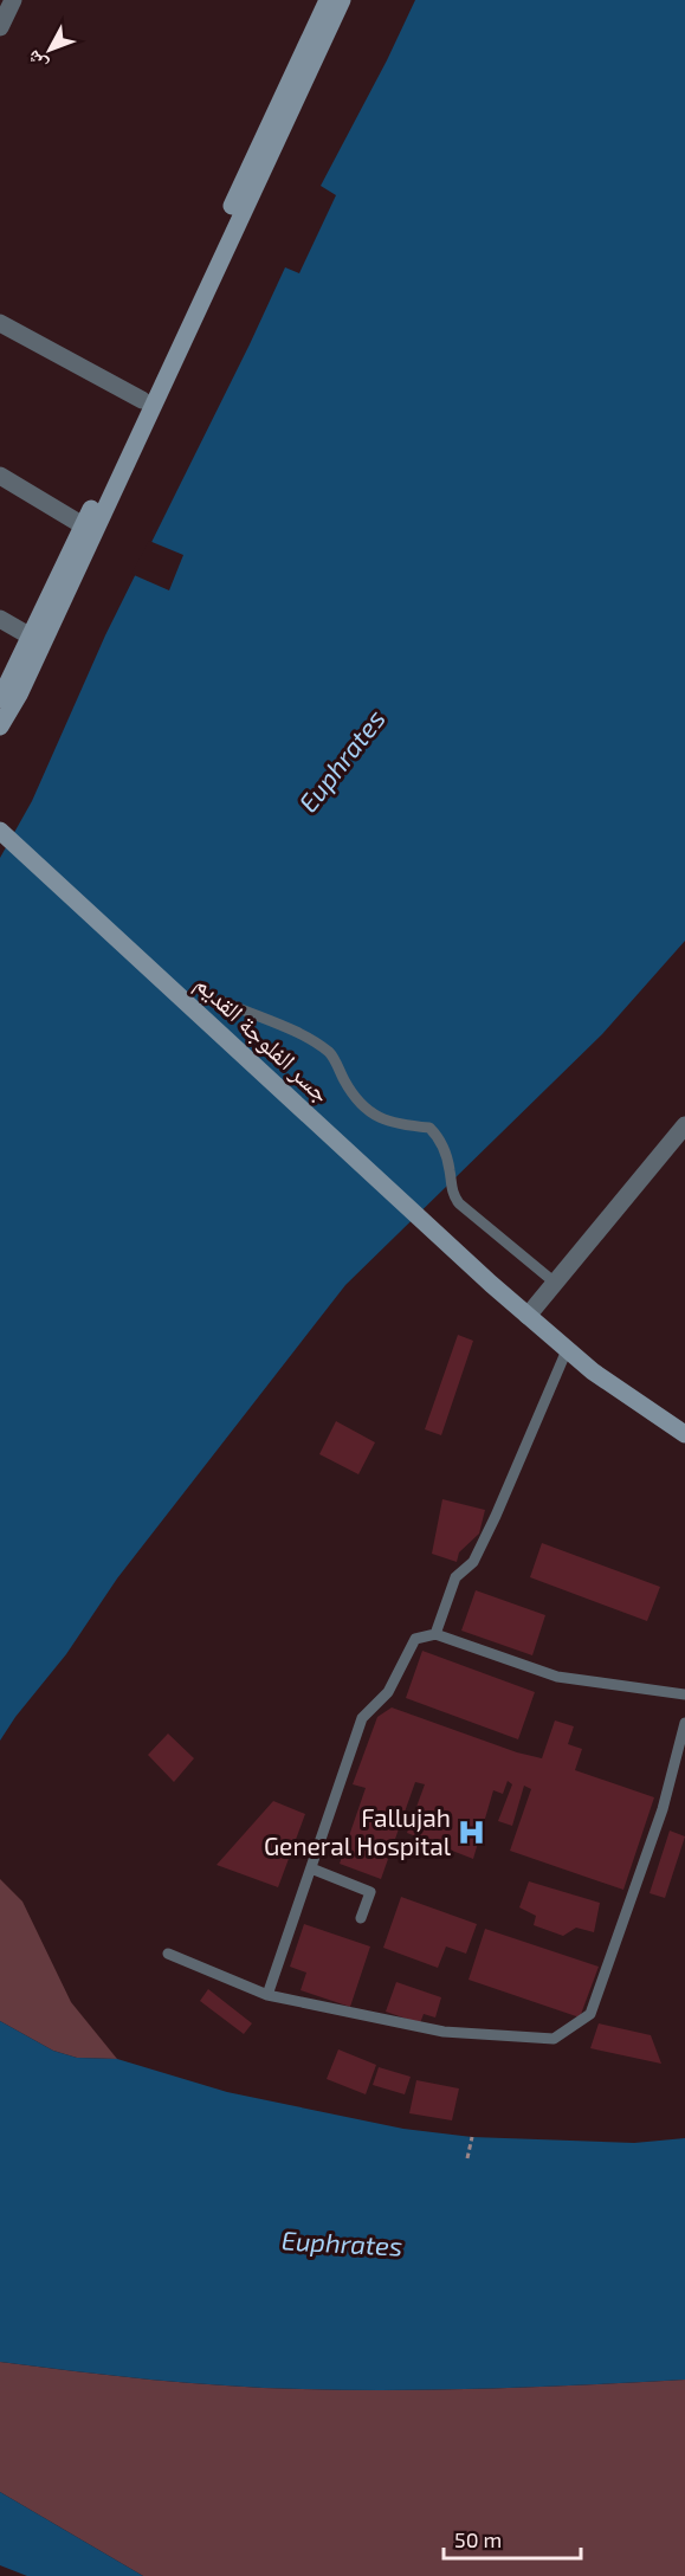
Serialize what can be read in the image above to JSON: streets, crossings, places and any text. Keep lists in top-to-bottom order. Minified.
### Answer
{"streets":{"street":["جسر الفلوجة القديم"]},"water":["Euphrates"],"places":{"hospital":["Fallujah General Hospital"]},"scale_bar":"50 m","north":"bottom left"}
